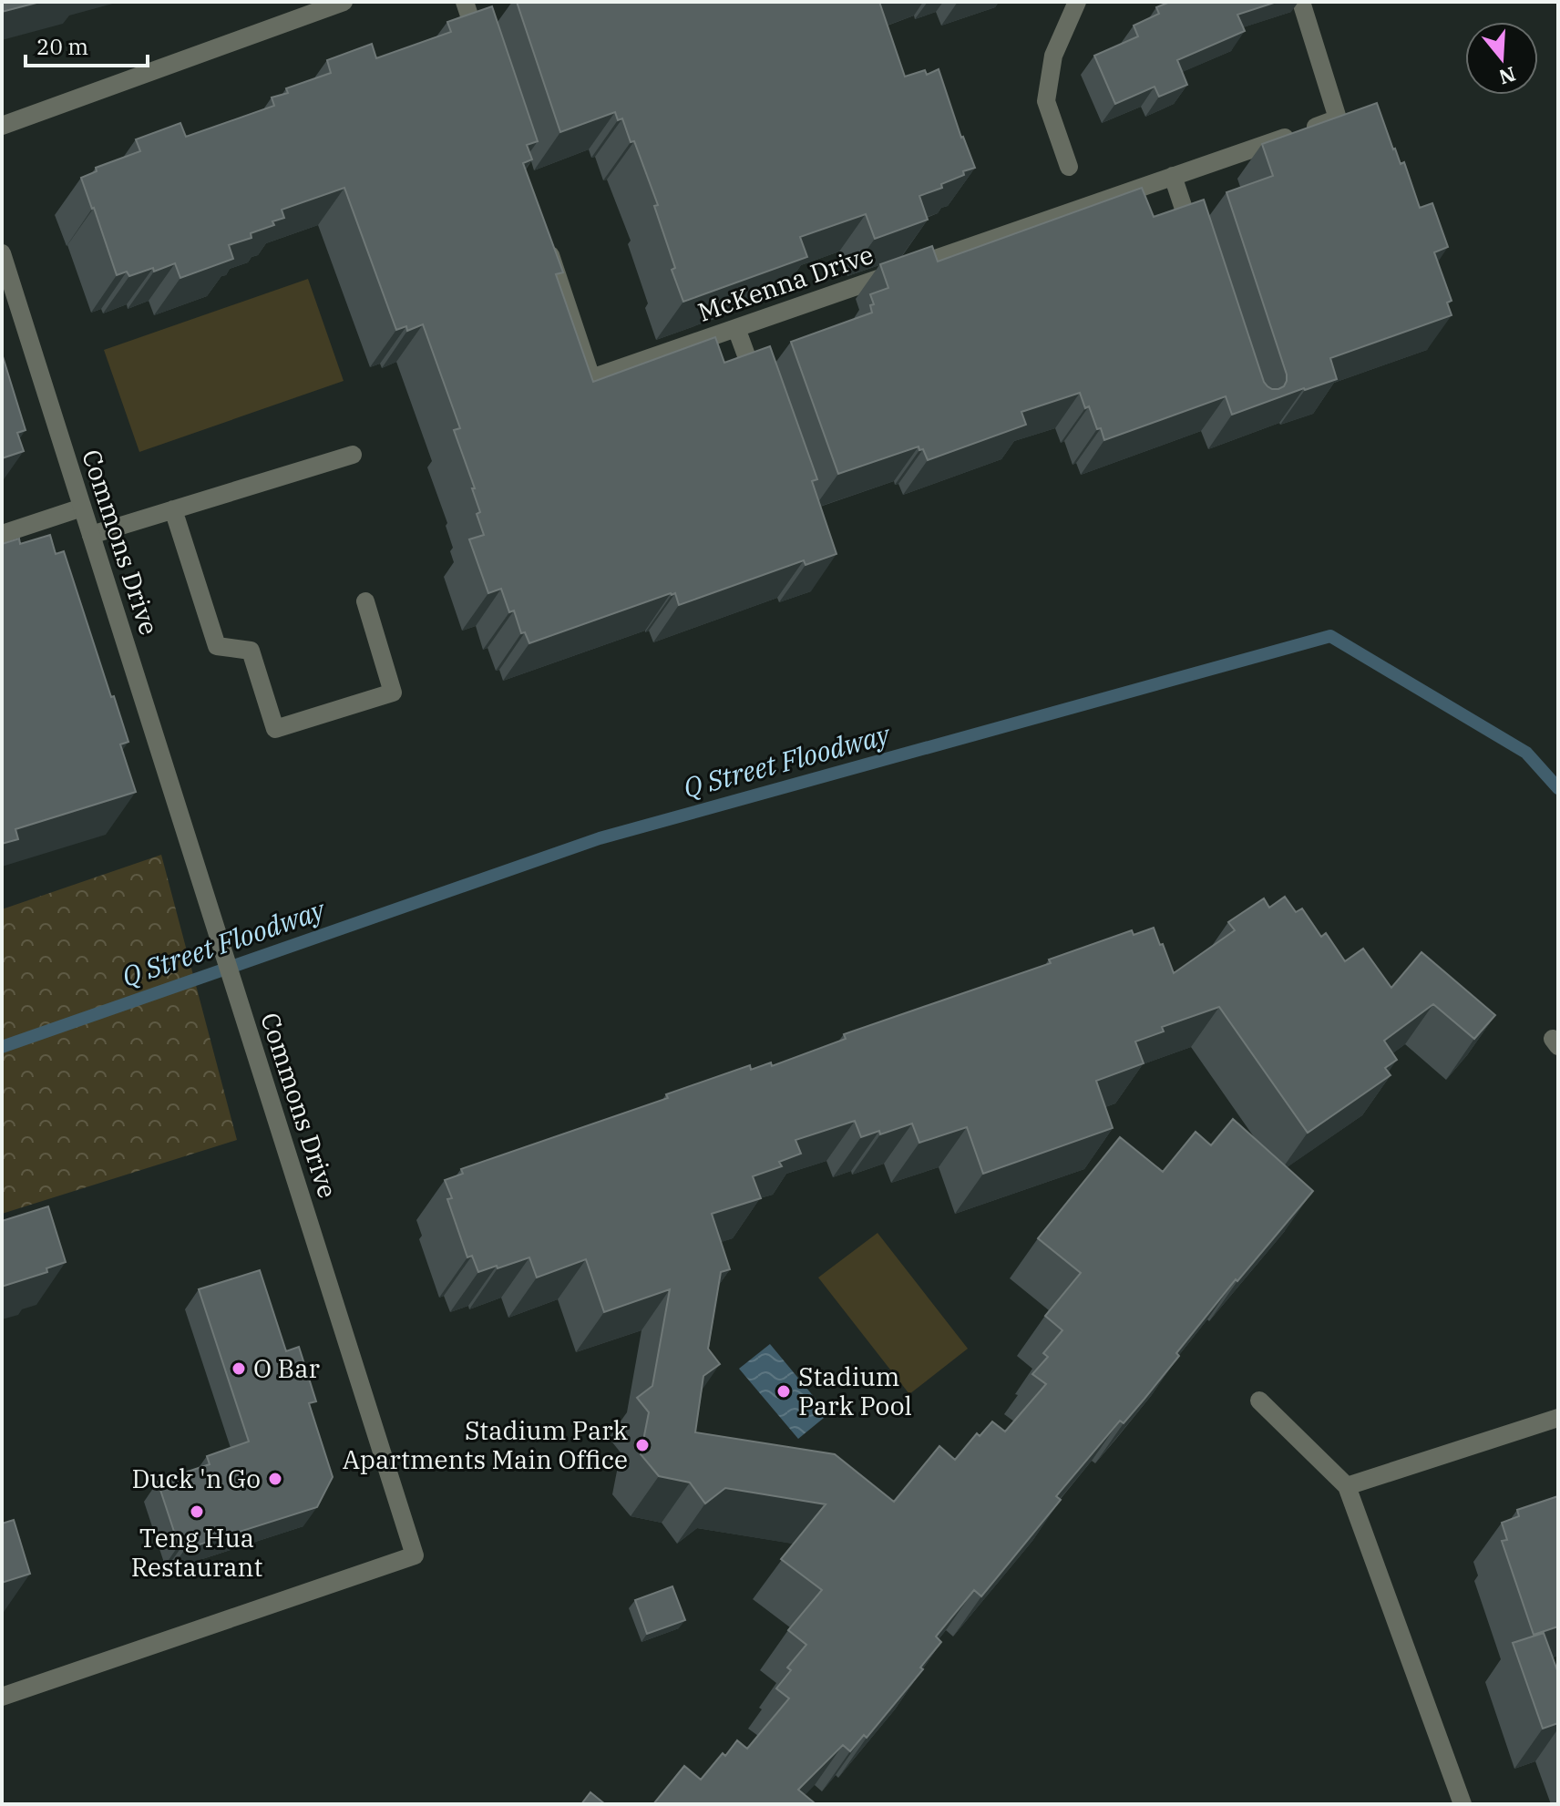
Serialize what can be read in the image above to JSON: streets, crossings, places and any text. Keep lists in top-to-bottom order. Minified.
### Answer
{"streets":{"street":["McKenna Drive","Commons Drive"]},"water":["Q Street Floodway"],"places":["O Bar","Stadium Park Pool","Stadium Park Apartments Main Office","Duck 'n Go","Teng Hua Restaurant"],"scale_bar":"20 m","north":"bottom"}
